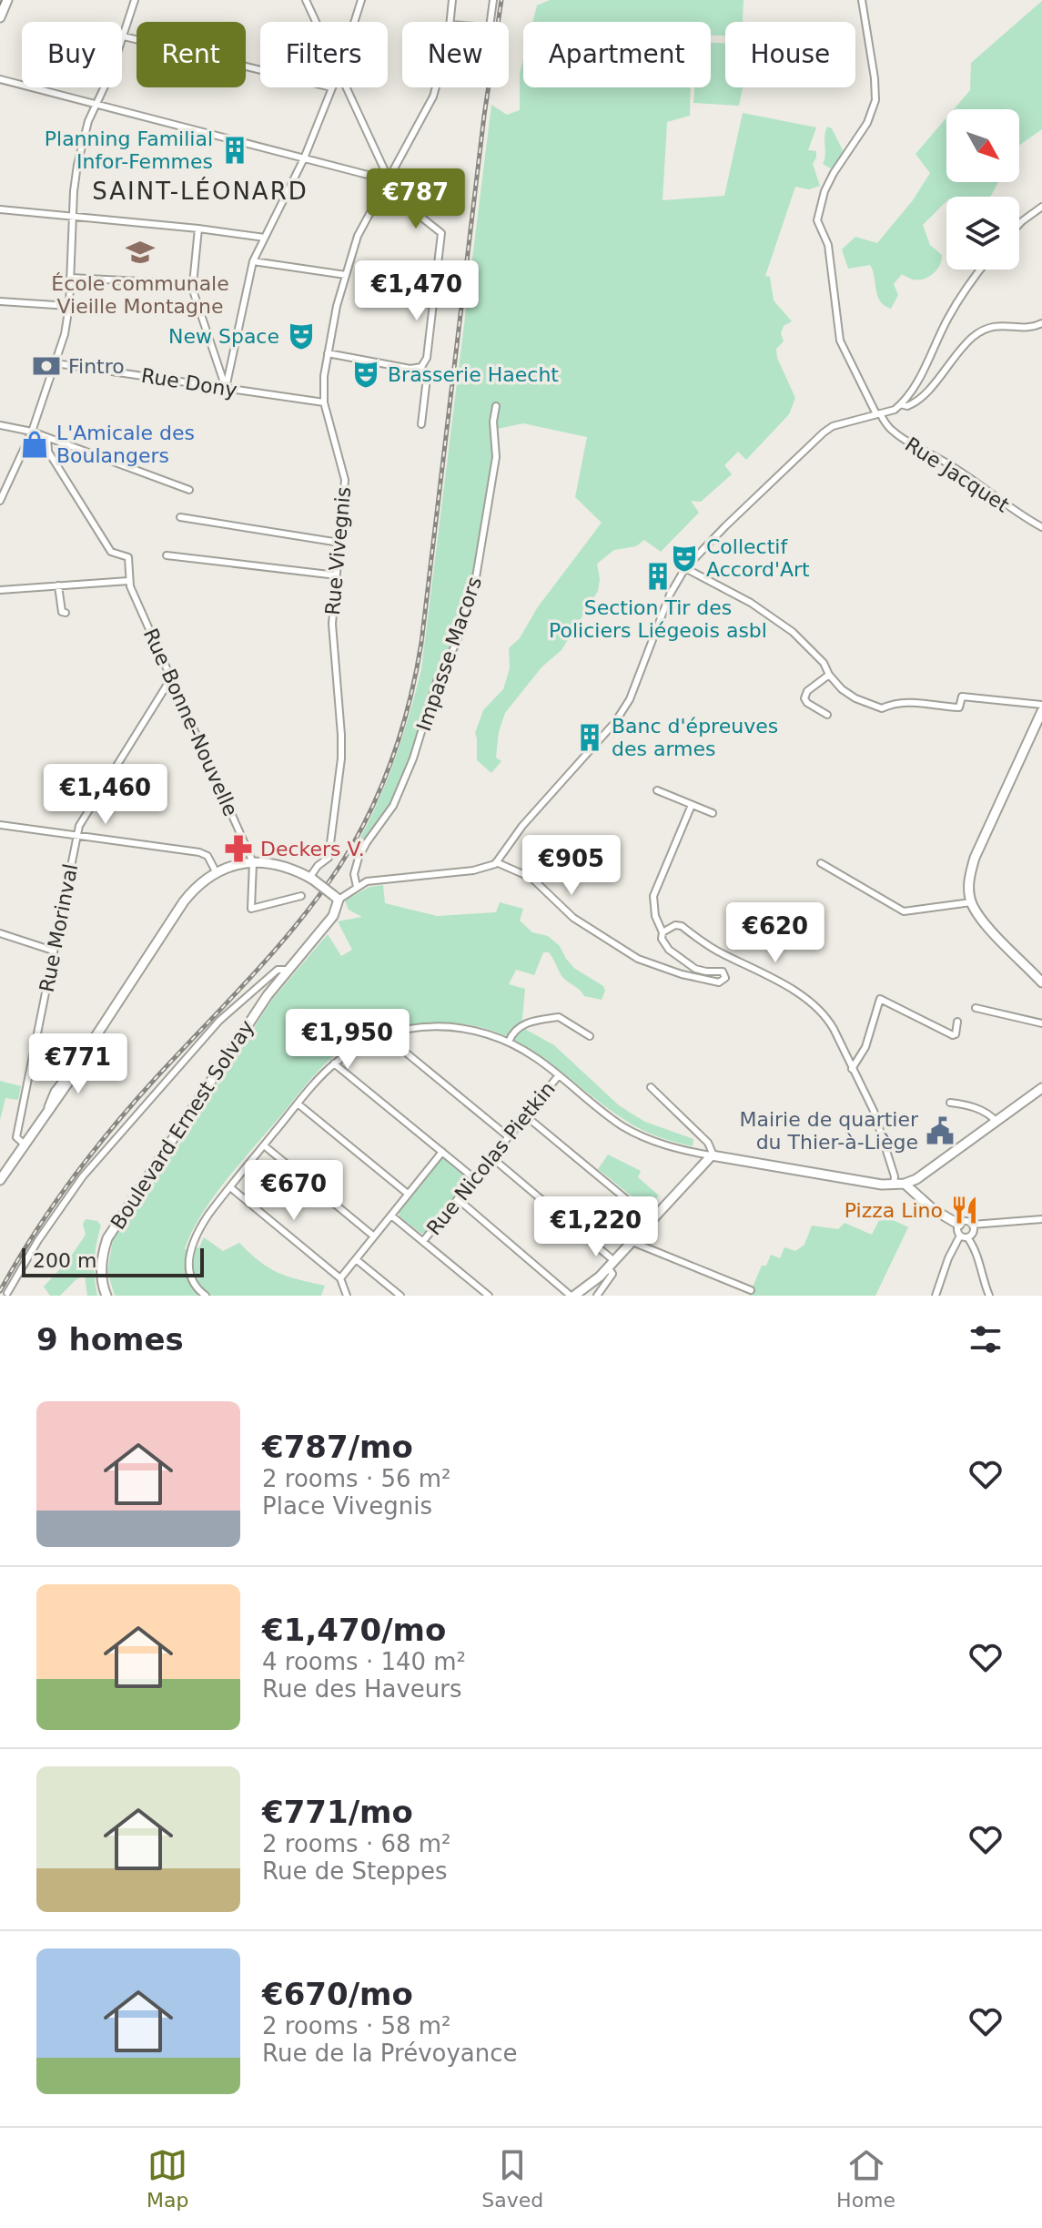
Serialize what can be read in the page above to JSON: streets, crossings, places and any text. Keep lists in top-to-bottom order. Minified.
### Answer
{"streets":{"street":["Rue Dony","Rue Jacquet","Rue Vivegnis","Impasse Macors","Rue Bonne-Nouvelle","Rue Morinval","Boulevard Ernest Solvay","Rue Nicolas Pietkin"]},"crossings":[["Rue Dony","Rue Vivegnis"],["Rue Bonne-Nouvelle","Rue Morinval"]],"districts":["SAINT-LÉONARD"],"places":{"building":["Planning Familial Infor-Femmes","Section Tir des Policiers Liégeois asbl","Banc d'épreuves des armes"],"school or university":["École communale Vieille Montagne"],"theatre":["New Space","Brasserie Haecht","Collectif Accord'Art"],"bank":["Fintro"],"shop":["L'Amicale des Boulangers"],"pharmacy":["Deckers V."],"public building":["Mairie de quartier du Thier-à-Liège"],"restaurant":["Pizza Lino"]},"scale_bar":"200 m","north":"bottom right","page":{"chip":["Buy","Rent","Filters","New","Apartment","House"],"price":["€787","€1,470","€1,460","€905","€620","€1,950","€771","€670","€1,220"],"scale":"200 m","heading":"9 homes","list":[{"name":"€787/mo","note":"2 rooms · 56 m² · Place Vivegnis"},{"name":"€1,470/mo","note":"4 rooms · 140 m² · Rue des Haveurs"},{"name":"€771/mo","note":"2 rooms · 68 m² · Rue de Steppes"},{"name":"€670/mo","note":"2 rooms · 58 m² · Rue de la Prévoyance"}],"tabs":["Map","Saved","Home"]}}
